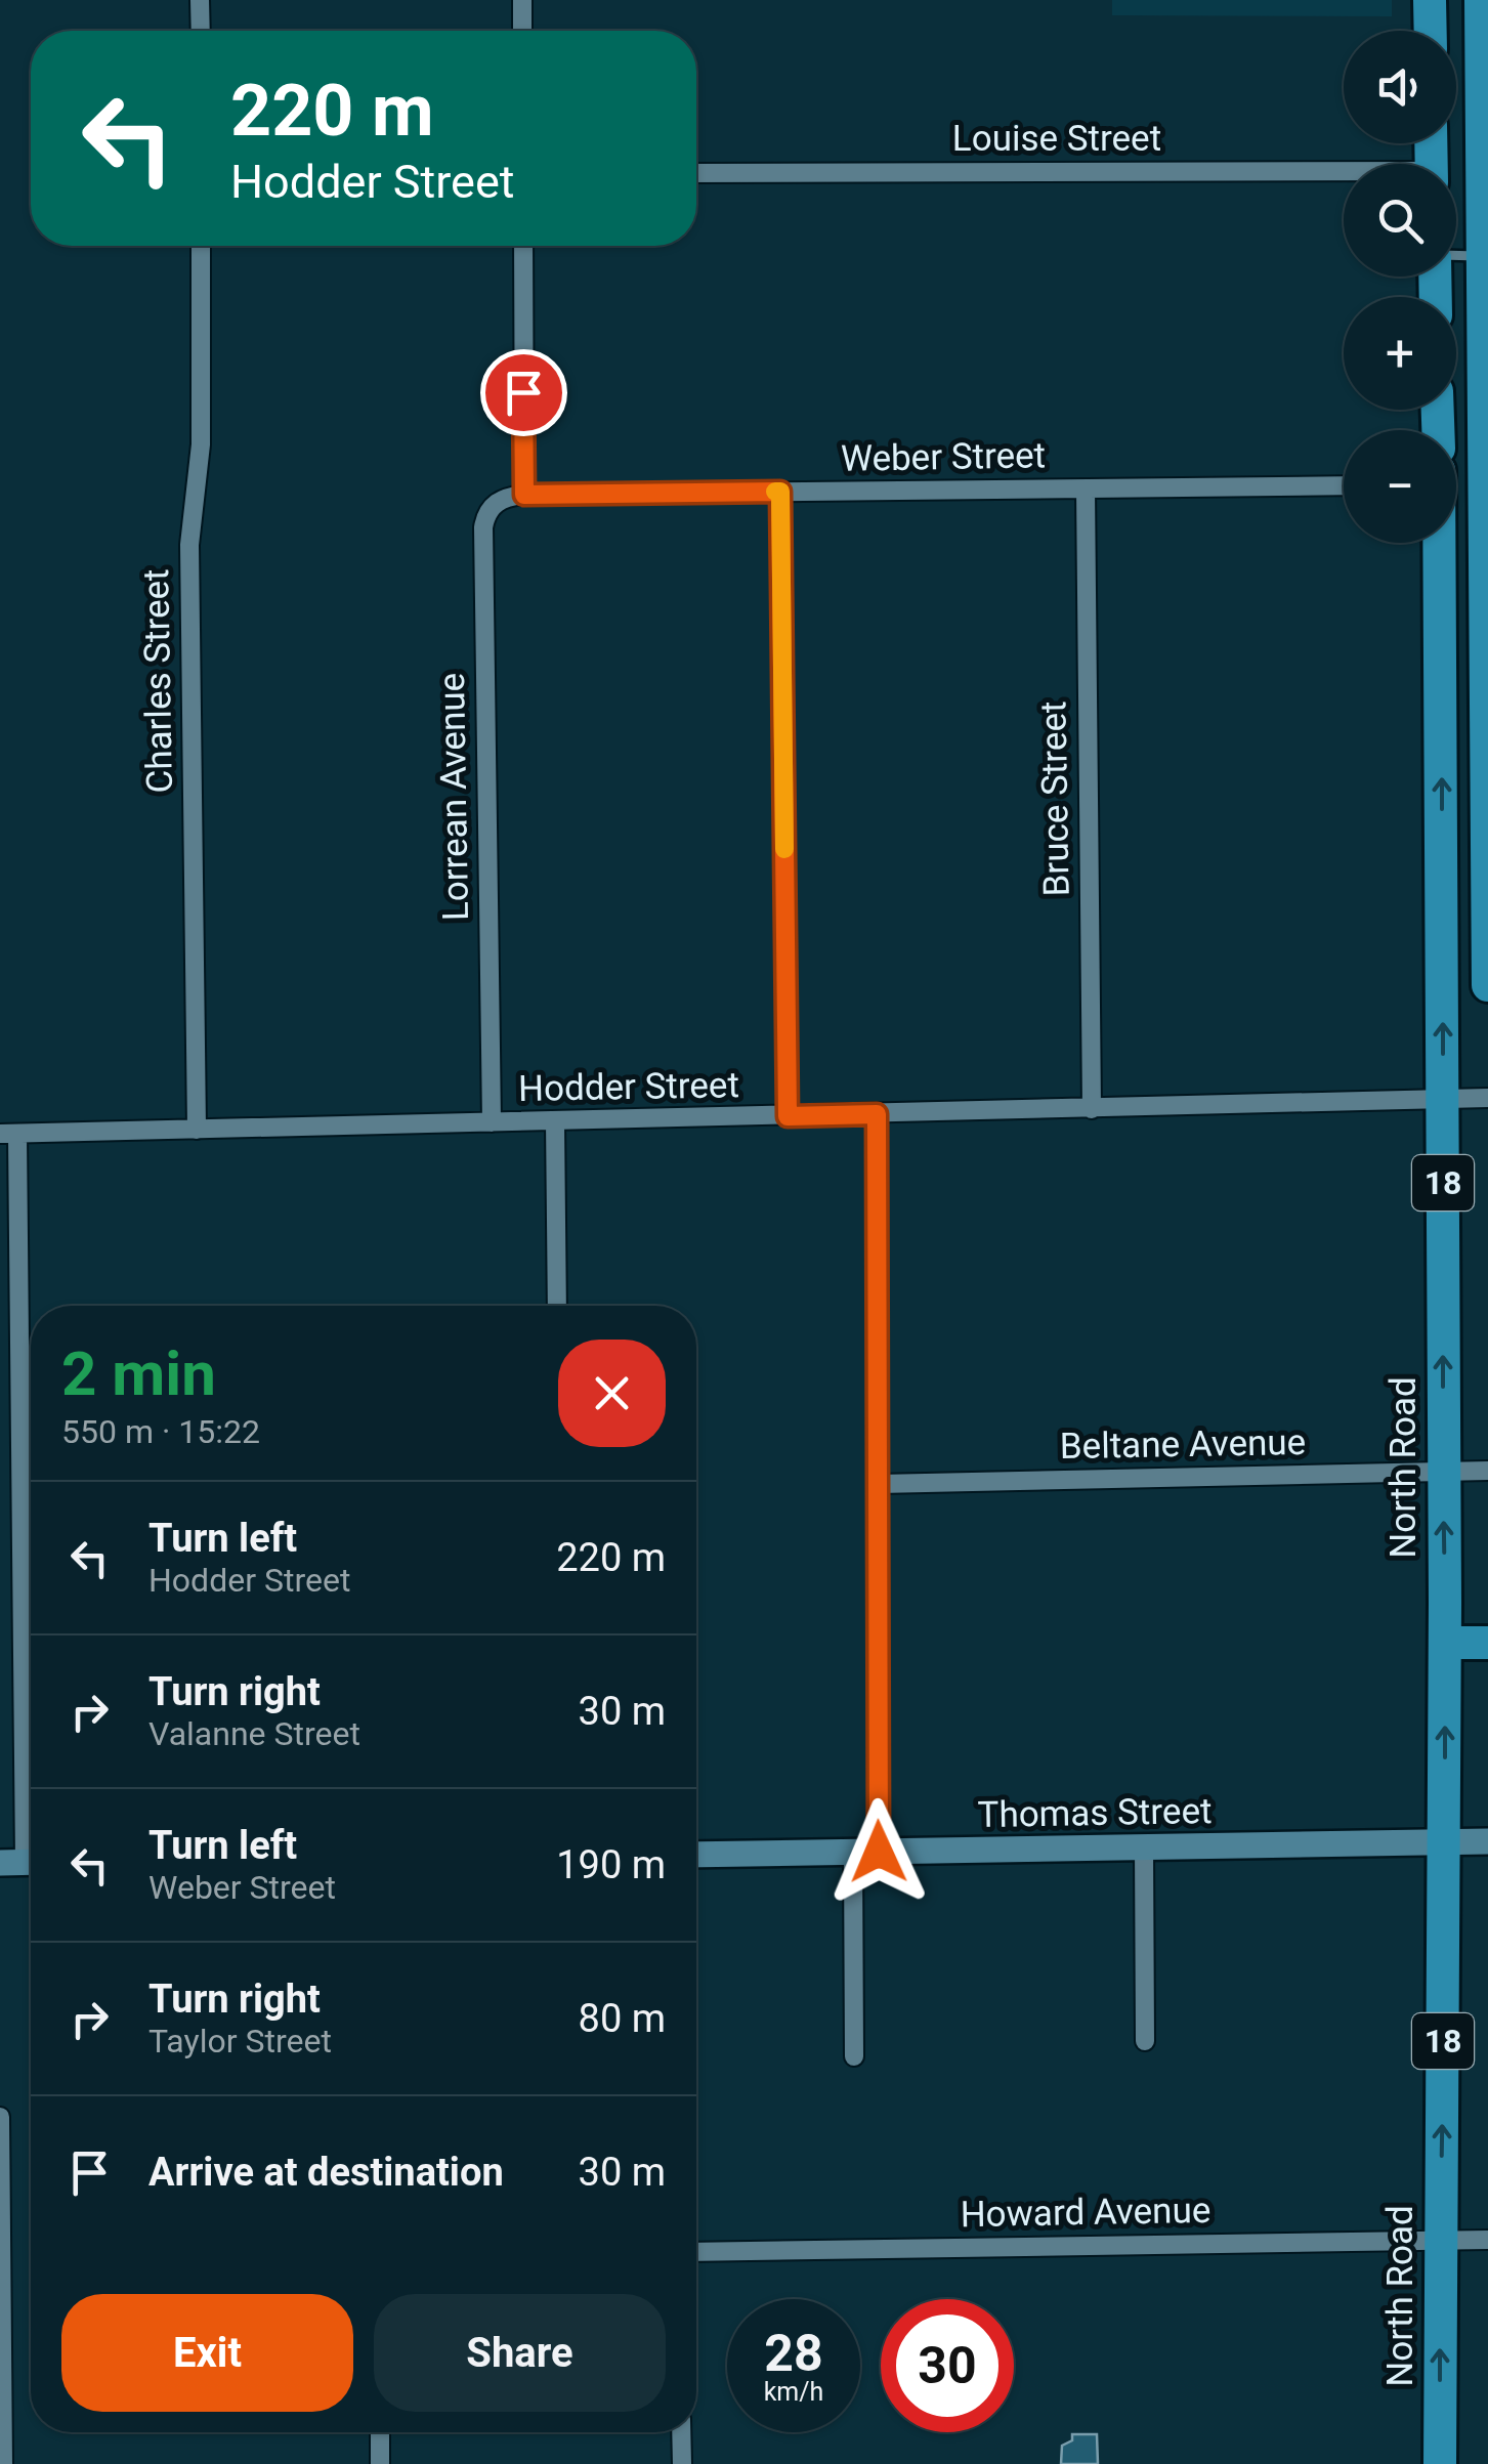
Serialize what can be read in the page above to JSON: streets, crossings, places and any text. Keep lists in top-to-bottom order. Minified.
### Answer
{"streets":{"highway":["18","North Road"],"street":["Louise Street","Weber Street","Charles Street","Lorrean Avenue","Bruce Street","Hodder Street","Beltane Avenue","Thomas Street","Howard Avenue"]},"crossings":[["Weber Street","Lorrean Avenue"],["Weber Street","Bruce Street"],["Charles Street","Hodder Street"],["Lorrean Avenue","Hodder Street"],["Bruce Street","Hodder Street"],["Hodder Street","North Road"],["Beltane Avenue","North Road"],["North Road","Thomas Street"],["North Road","Howard Avenue"]],"one_way":["North Road"],"page":{"map_buttons":["+","−"],"turn":["220 m","Hodder Street"],"heading":["2 min","550 m · 15:22"],"list":[{"name":"Turn left","note":"Hodder Street","value":"220 m"},{"name":"Turn right","note":"Valanne Street","value":"30 m"},{"name":"Turn left","note":"Weber Street","value":"190 m"},{"name":"Turn right","note":"Taylor Street","value":"80 m"},{"name":"Arrive at destination","value":"30 m"}],"buttons":["Exit","Share"],"speed":"28 km/h","limit":"30"}}
